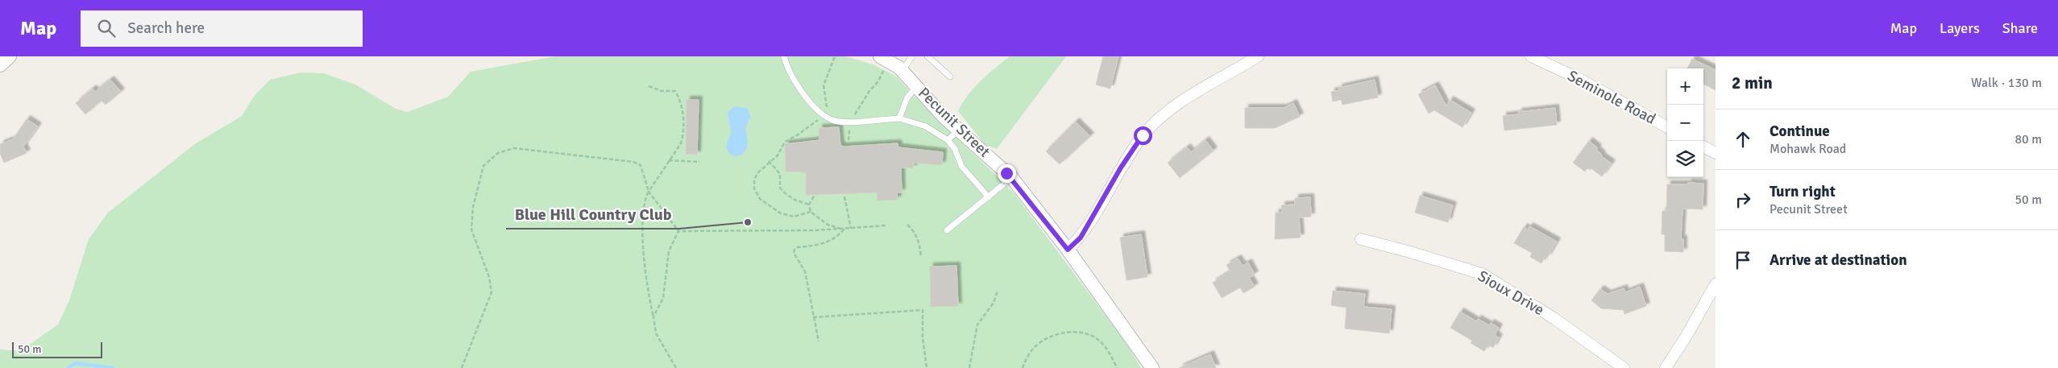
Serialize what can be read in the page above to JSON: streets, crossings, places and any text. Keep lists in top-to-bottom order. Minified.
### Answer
{"streets":{"street":["Seminole Road","Pecunit Street","Sioux Drive"]},"places":["Blue Hill Country Club"],"scale_bar":"50 m","page":{"header":"Map","search":"Search here","nav":["Map","Layers","Share"],"heading":["2 min","Walk · 130 m"],"map_buttons":["+","−"],"list":[["Continue","Mohawk Road","80 m"],["Turn right","Pecunit Street","50 m"],"Arrive at destination"],"scale":"50 m"}}
